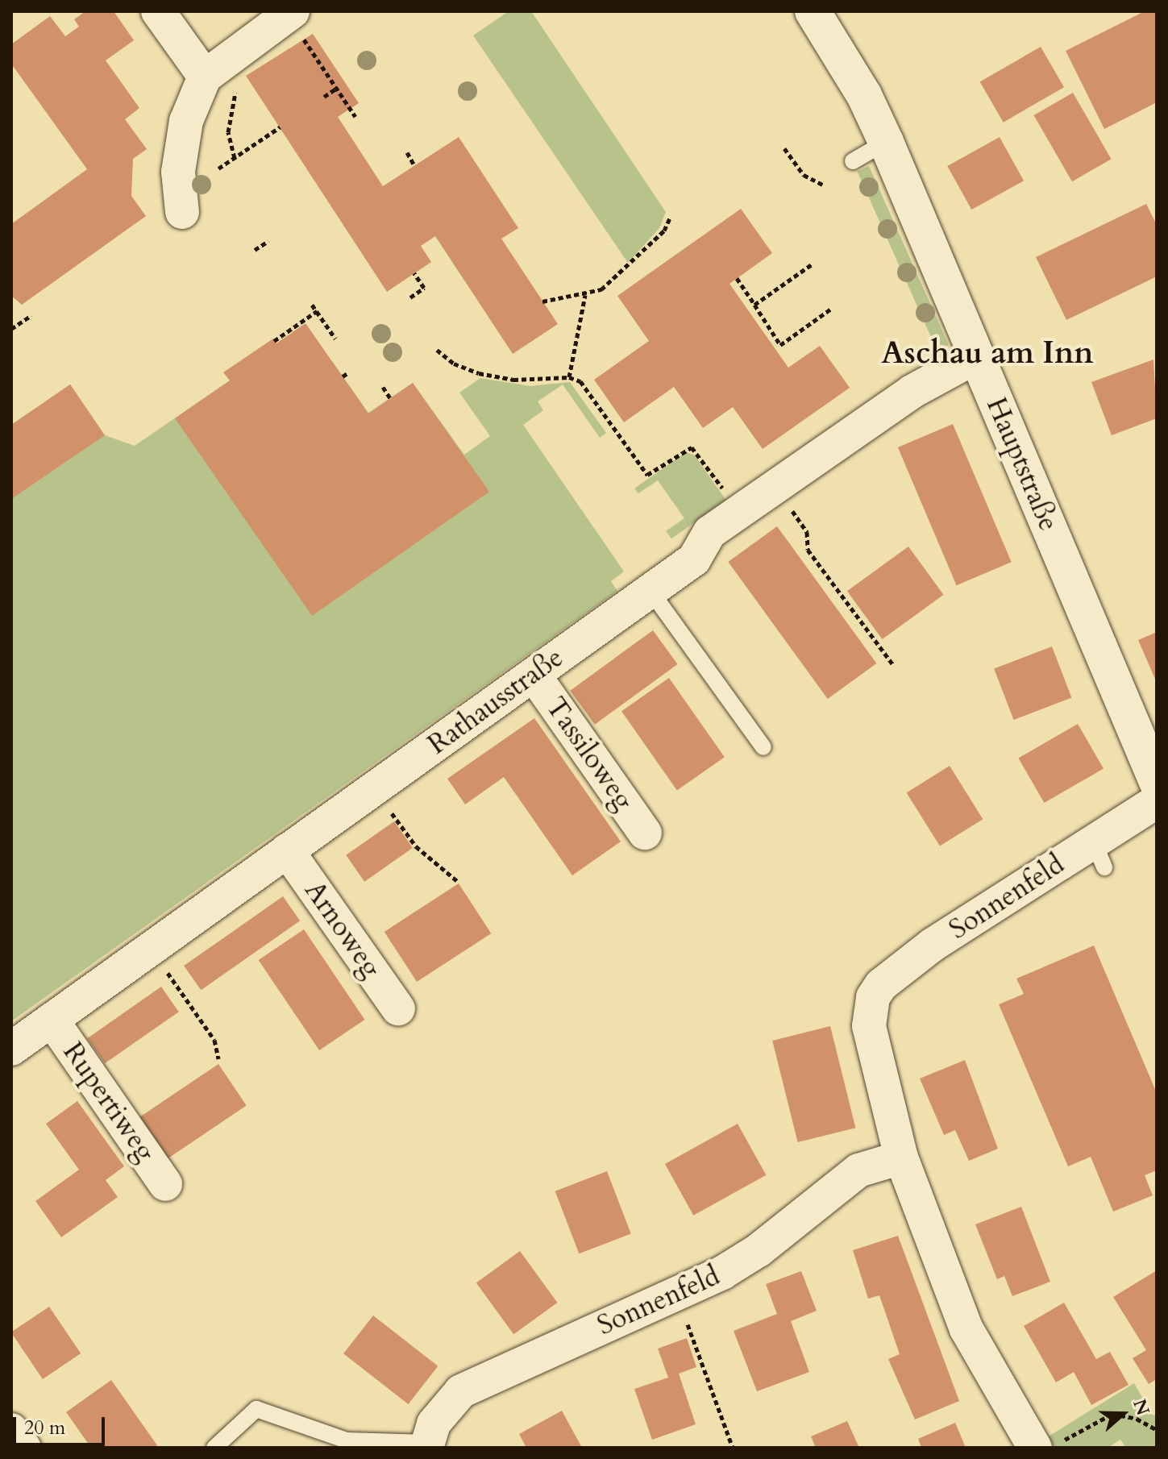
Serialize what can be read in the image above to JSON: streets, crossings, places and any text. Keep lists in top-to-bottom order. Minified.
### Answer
{"streets":{"main road":["Hauptstraße"],"street":["Rathausstraße","Tassiloweg","Sonnenfeld","Arnoweg","Rupertiweg"]},"crossings":[["Hauptstraße","Rathausstraße"],["Rathausstraße","Tassiloweg"],["Rathausstraße","Arnoweg"],["Rathausstraße","Rupertiweg"]],"districts":["Aschau am Inn"],"scale_bar":"20 m","north":"right"}
